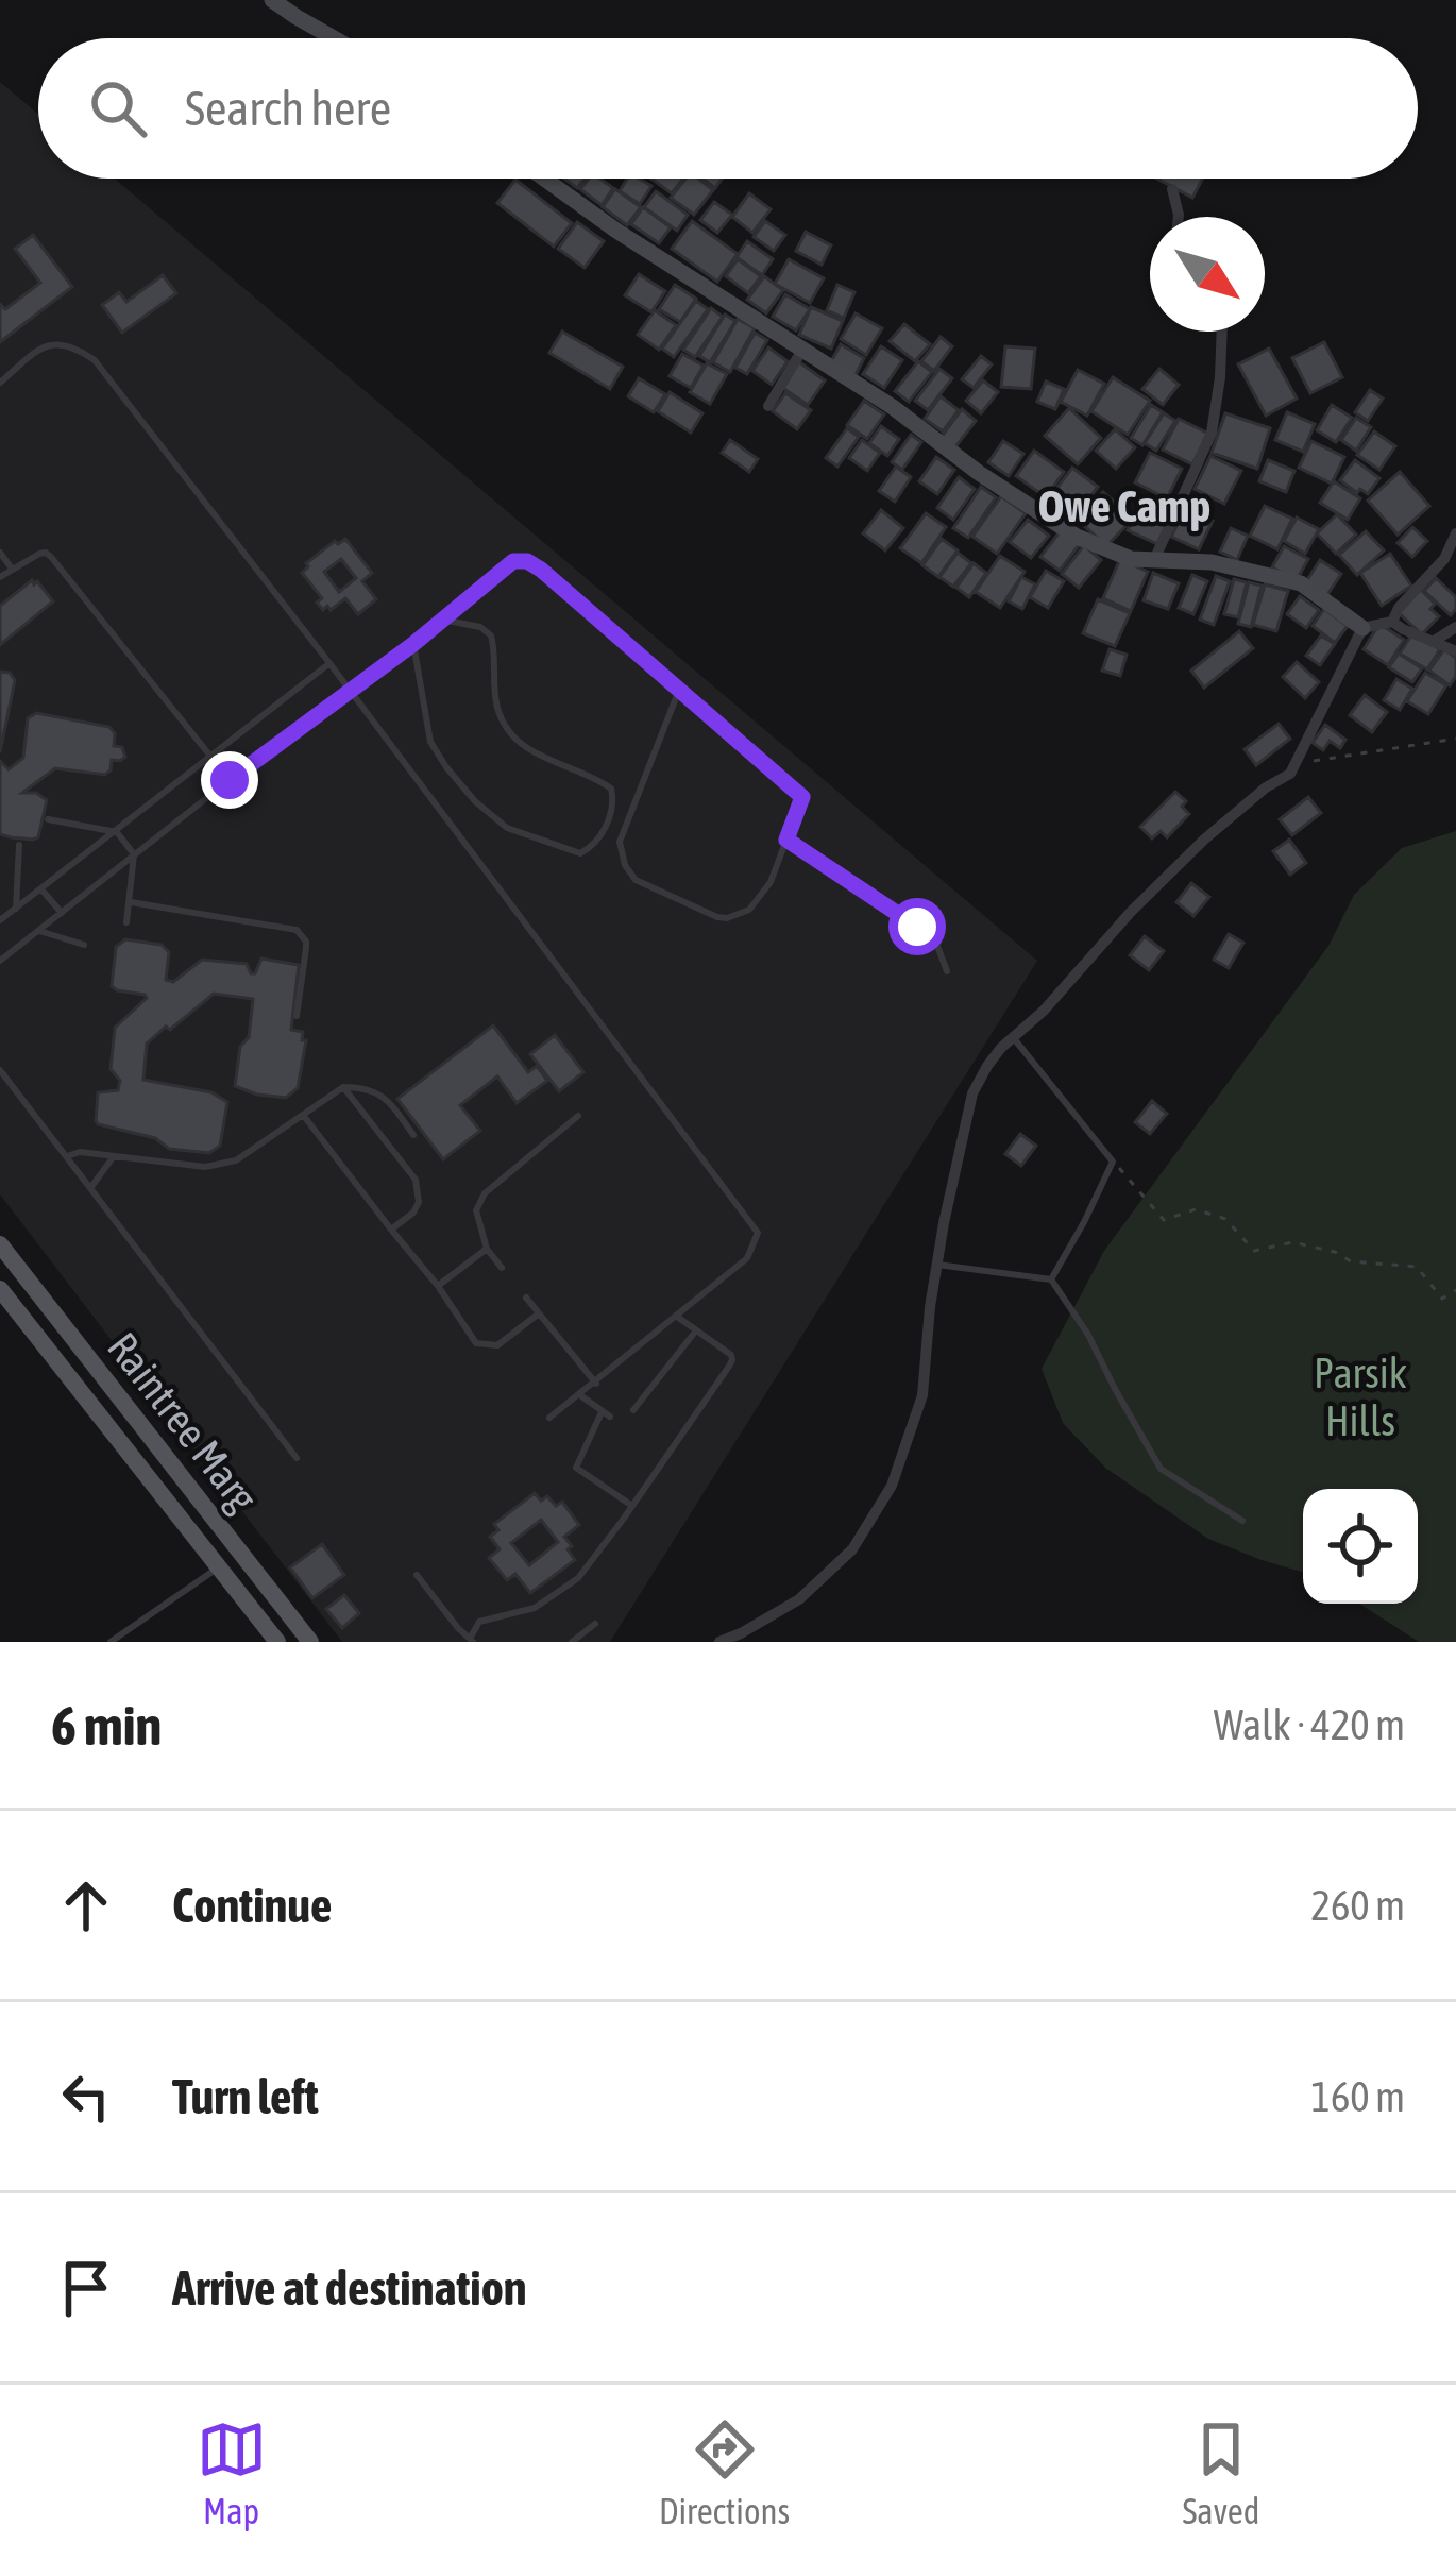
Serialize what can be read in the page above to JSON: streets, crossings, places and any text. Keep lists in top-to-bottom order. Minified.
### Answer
{"streets":{"main road":["Raintree Marg"]},"districts":["Owe Camp"],"parks":["Parsik Hills"],"north":"bottom right","page":{"search":"Search here","heading":["6 min","Walk · 420 m"],"list":[["Continue","260 m"],["Turn left","160 m"],"Arrive at destination"],"nav":["Map","Directions","Saved"]}}
